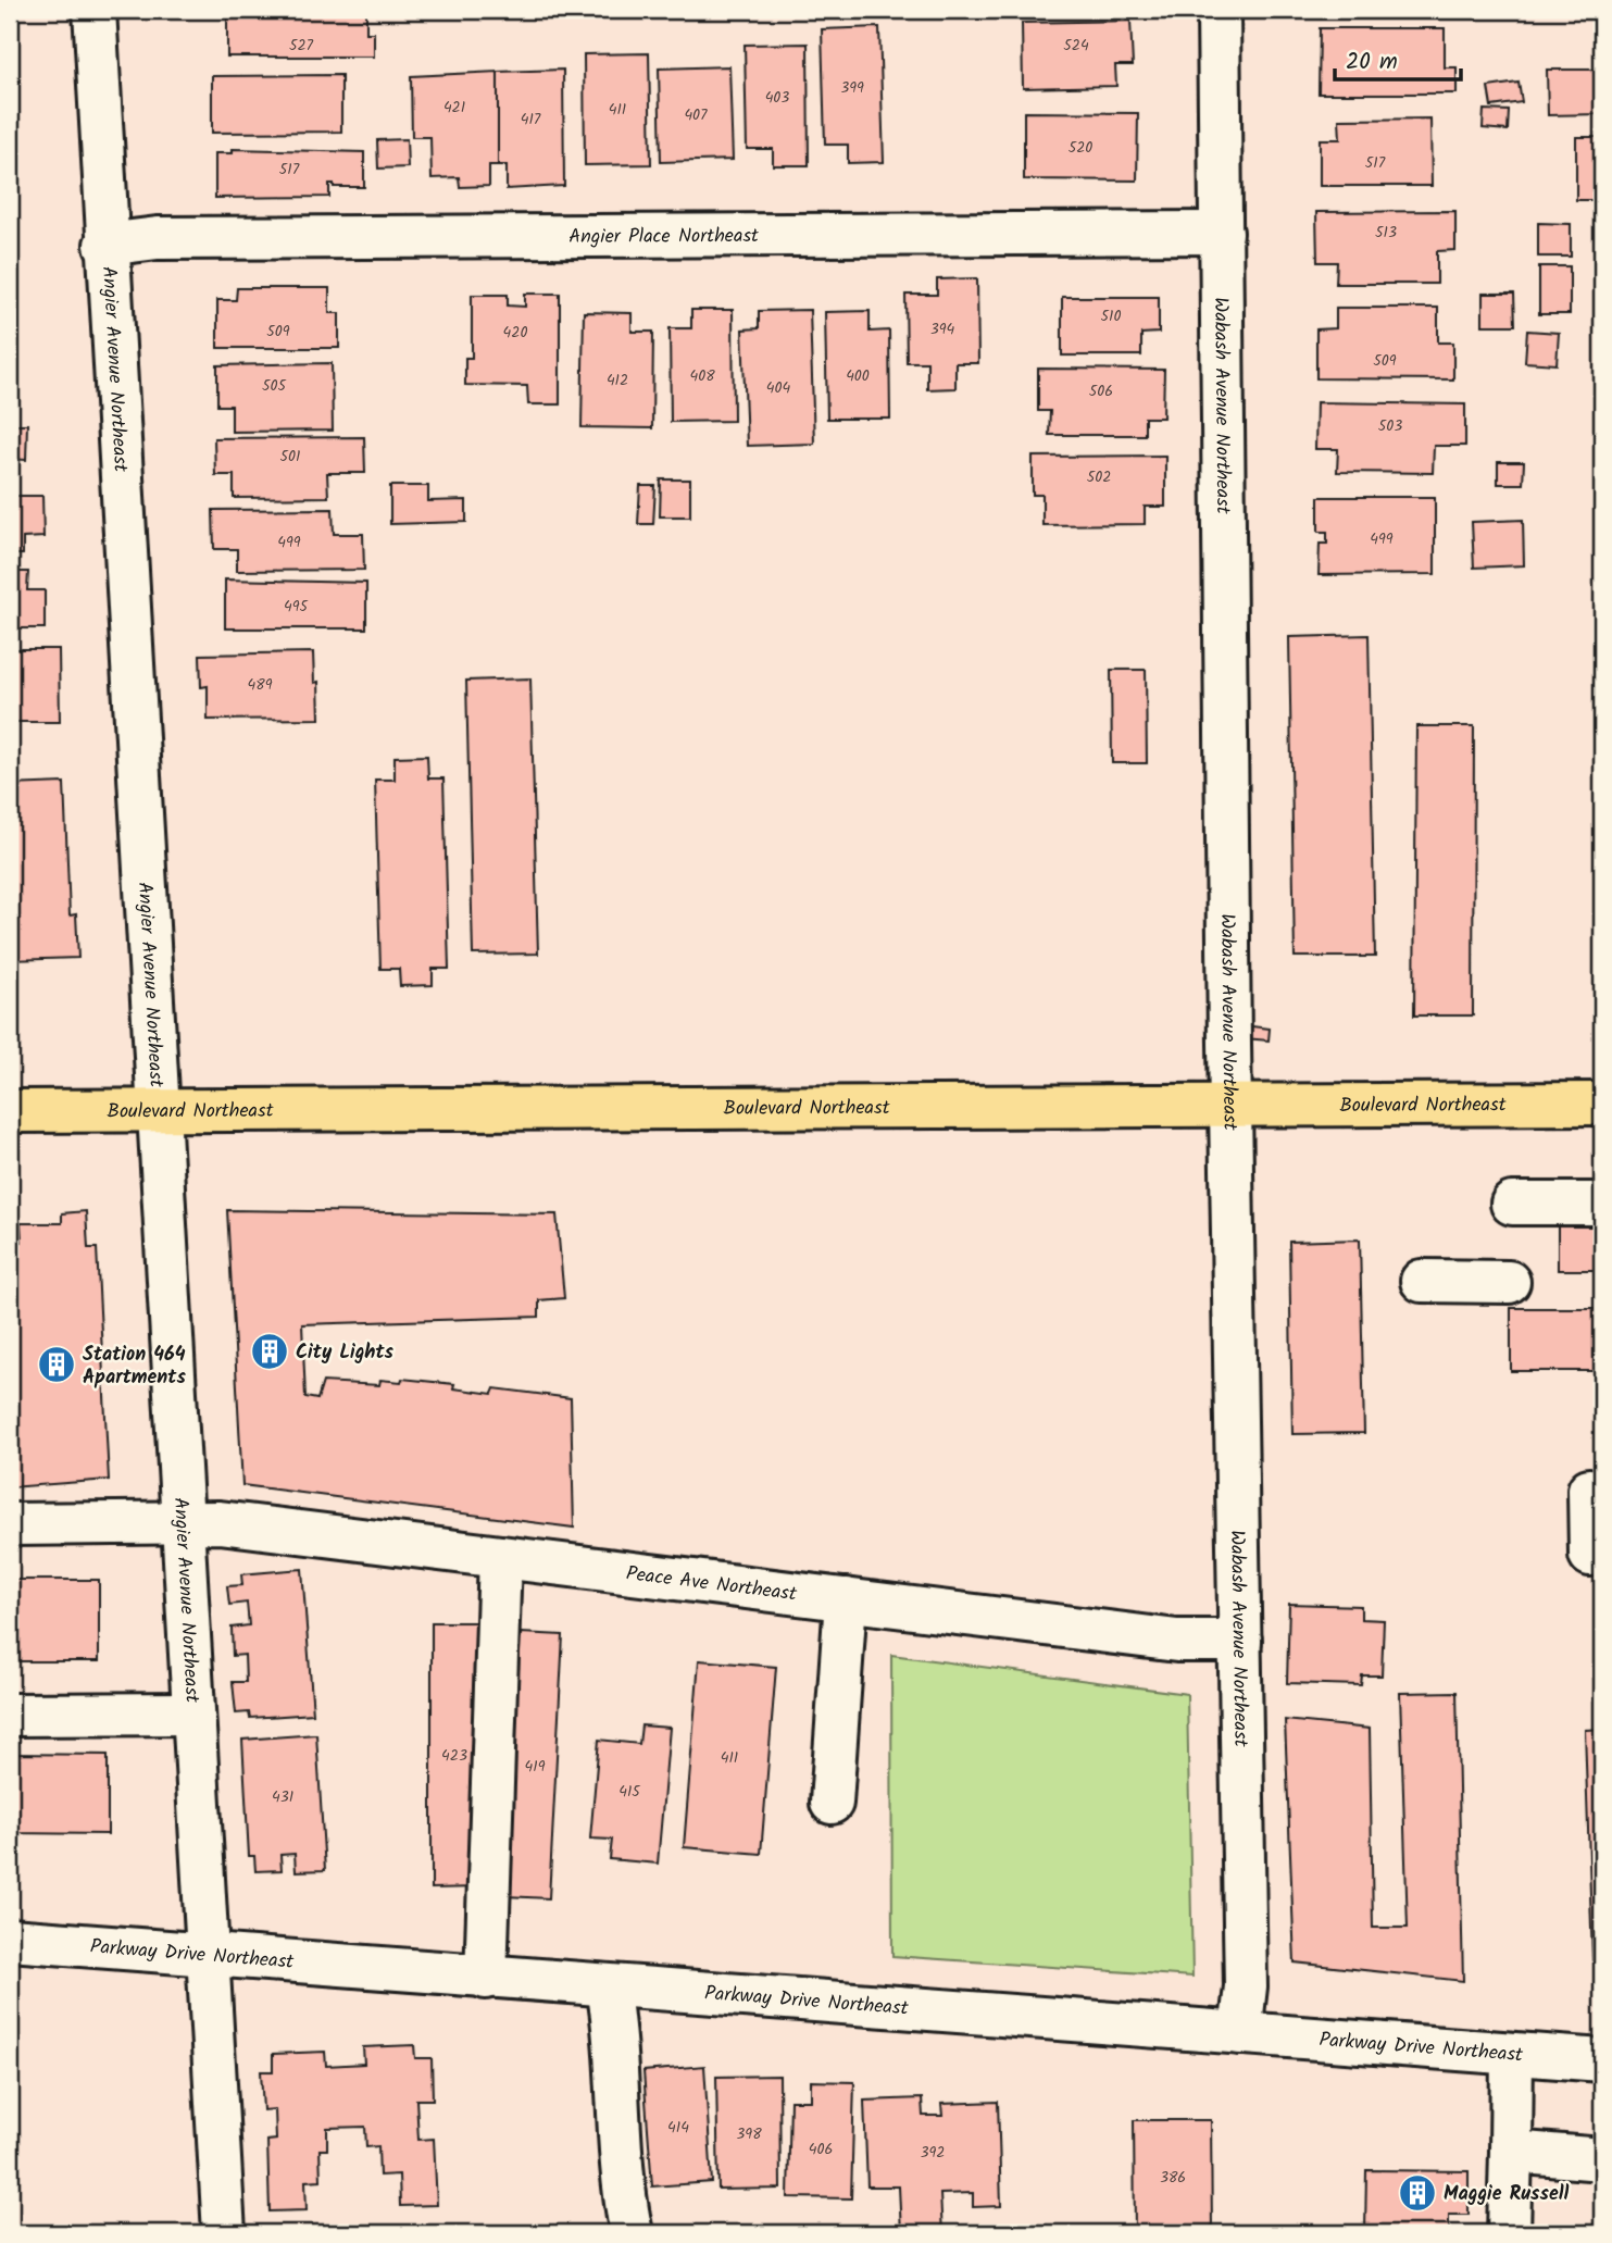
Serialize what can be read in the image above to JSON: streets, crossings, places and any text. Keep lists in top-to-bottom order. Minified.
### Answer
{"streets":{"main road":["Boulevard Northeast"],"street":["Angier Place Northeast","Angier Avenue Northeast","Wabash Avenue Northeast","Peace Ave Northeast","Parkway Drive Northeast"]},"crossings":[["Angier Place Northeast","Angier Avenue Northeast"],["Angier Place Northeast","Wabash Avenue Northeast"],["Angier Avenue Northeast","Boulevard Northeast"],["Angier Avenue Northeast","Peace Ave Northeast"],["Angier Avenue Northeast","Parkway Drive Northeast"],["Wabash Avenue Northeast","Boulevard Northeast"],["Wabash Avenue Northeast","Peace Ave Northeast"],["Wabash Avenue Northeast","Parkway Drive Northeast"]],"places":{"building":["City Lights","Station 464 Apartments","Maggie Russell"]},"house_numbers":["527","524","399","403","421","411","407","417","520","517","517","513","510","394","509","420","509","408","400","412","505","404","506","503","501","502","499","499","495","489","423","411","419","415","431","414","398","406","392","386"],"scale_bar":"20 m"}
